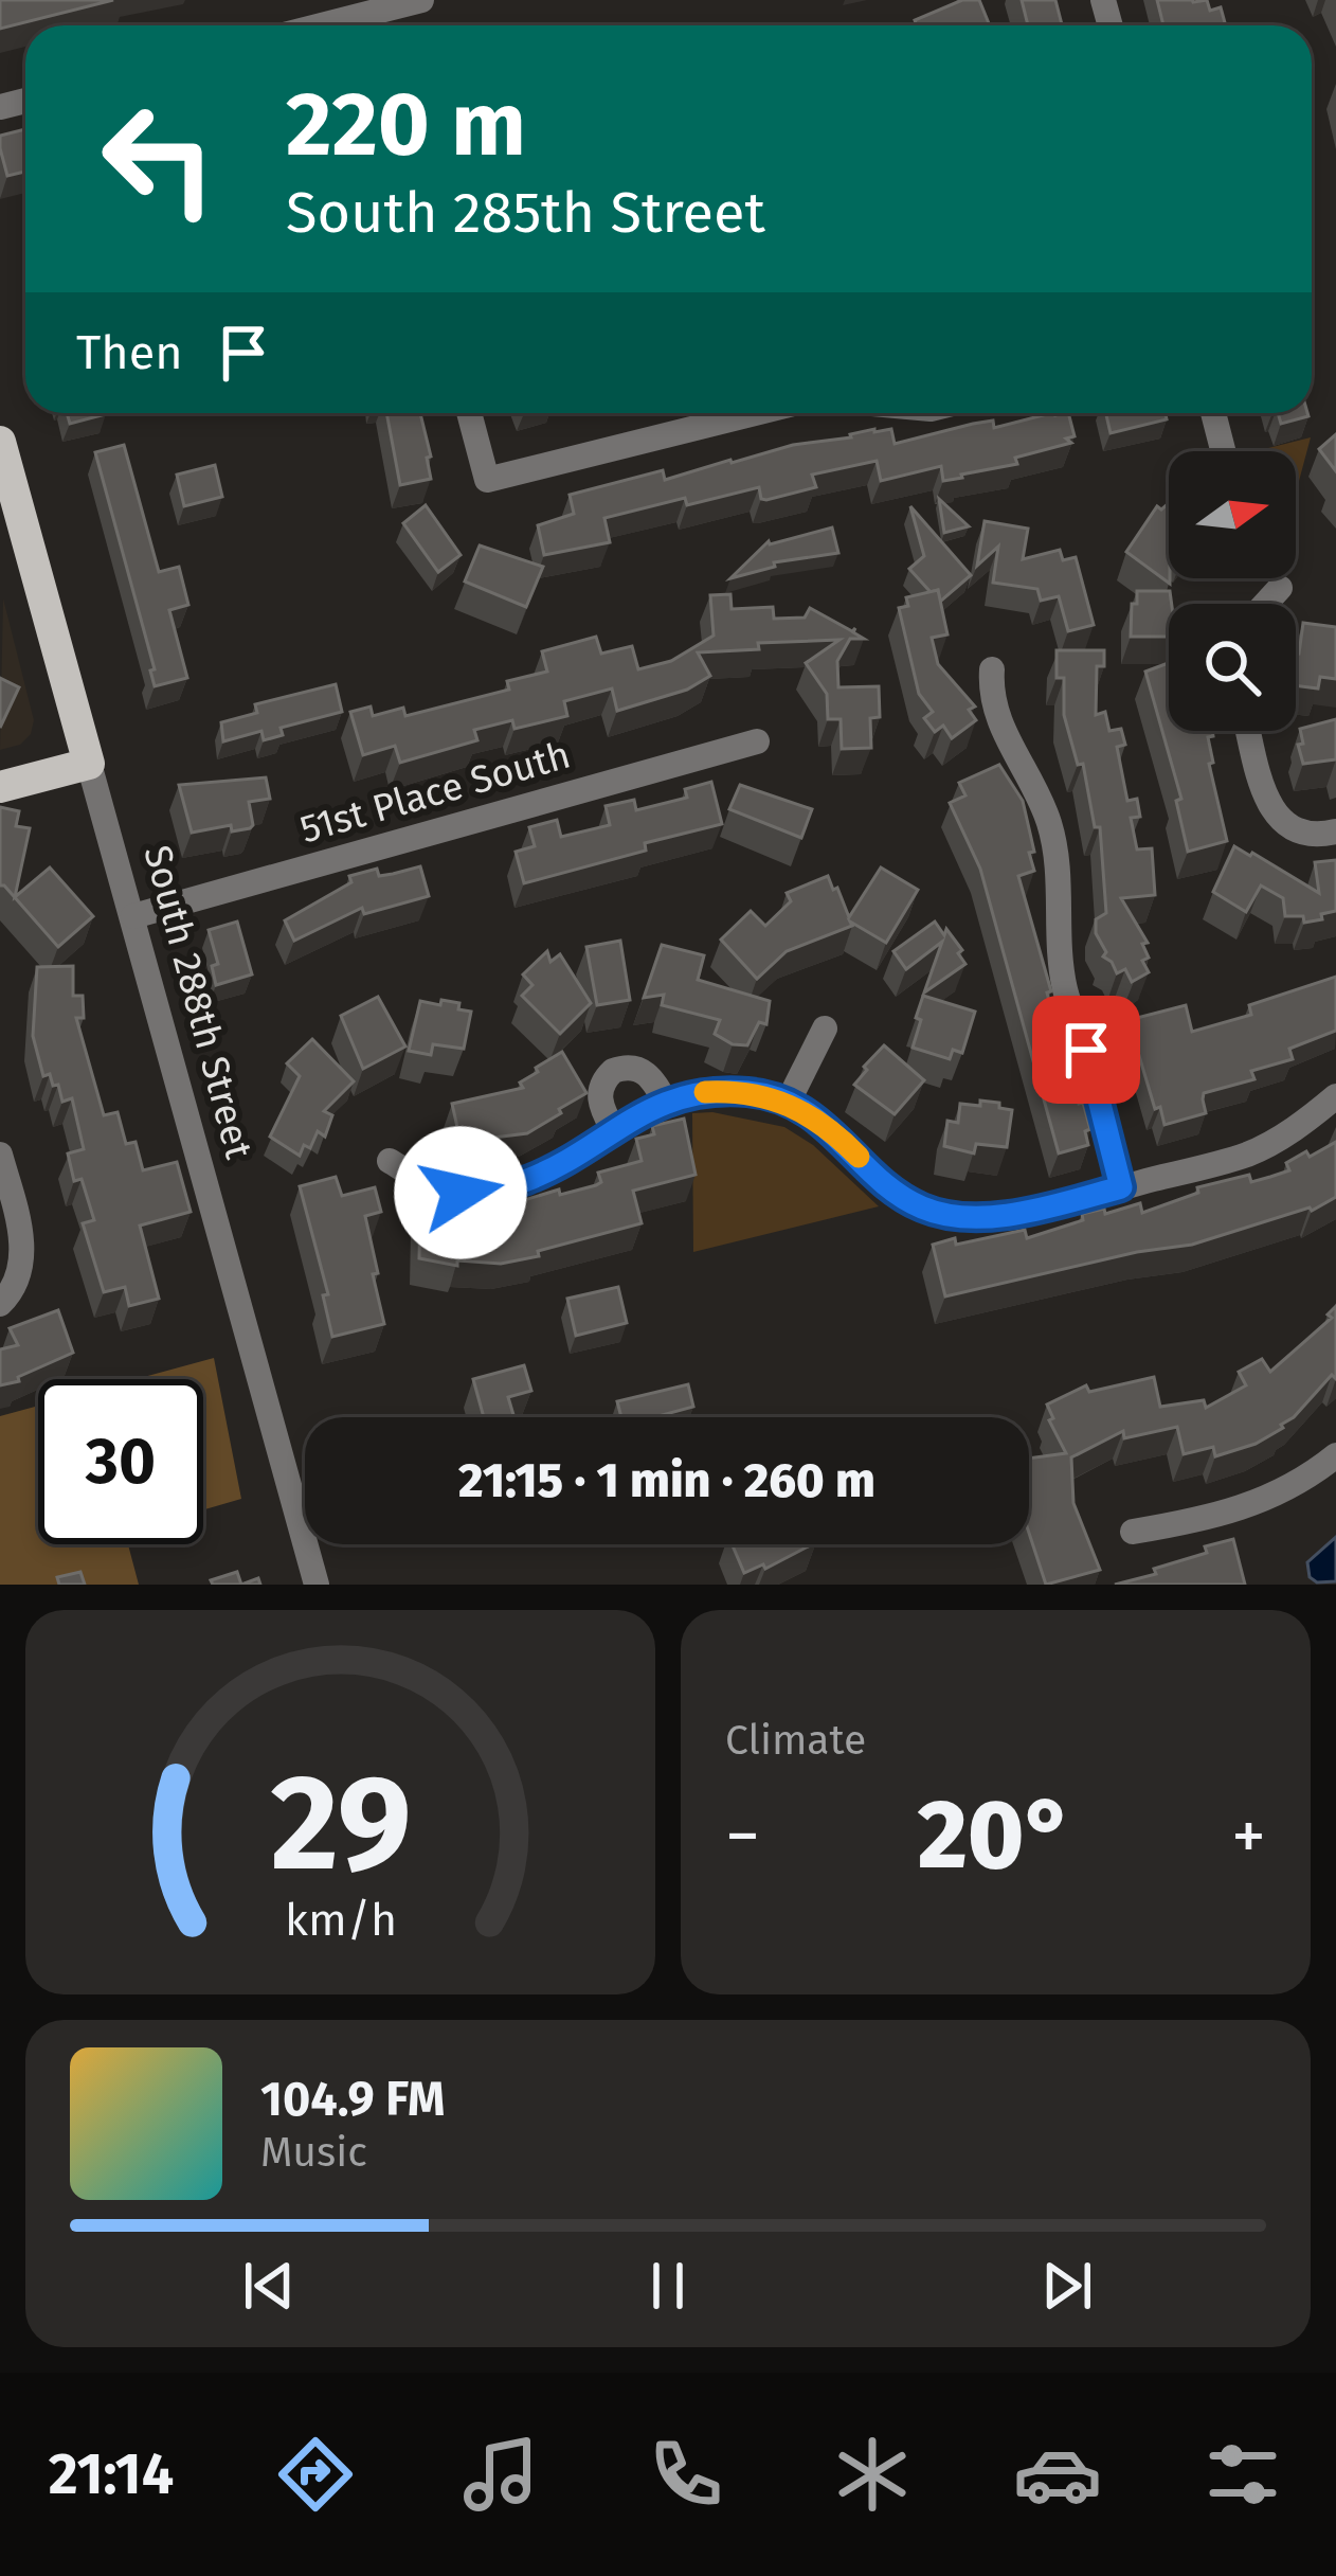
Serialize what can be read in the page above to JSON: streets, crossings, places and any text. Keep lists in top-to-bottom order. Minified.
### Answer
{"streets":{"main road":["South 288th Street"],"street":["51st Place South"]},"crossings":[["51st Place South","South 288th Street"]],"north":"right","page":{"turn":["220 m","South 285th Street"],"then":"Then","limit":"30","trip":"21:15 · 1 min · 260 m","tile":"Climate","heat":["−","20°","+"],"song":["104.9 FM","Music"],"tabs":"21:14","gauge":["29","km/h"]}}
